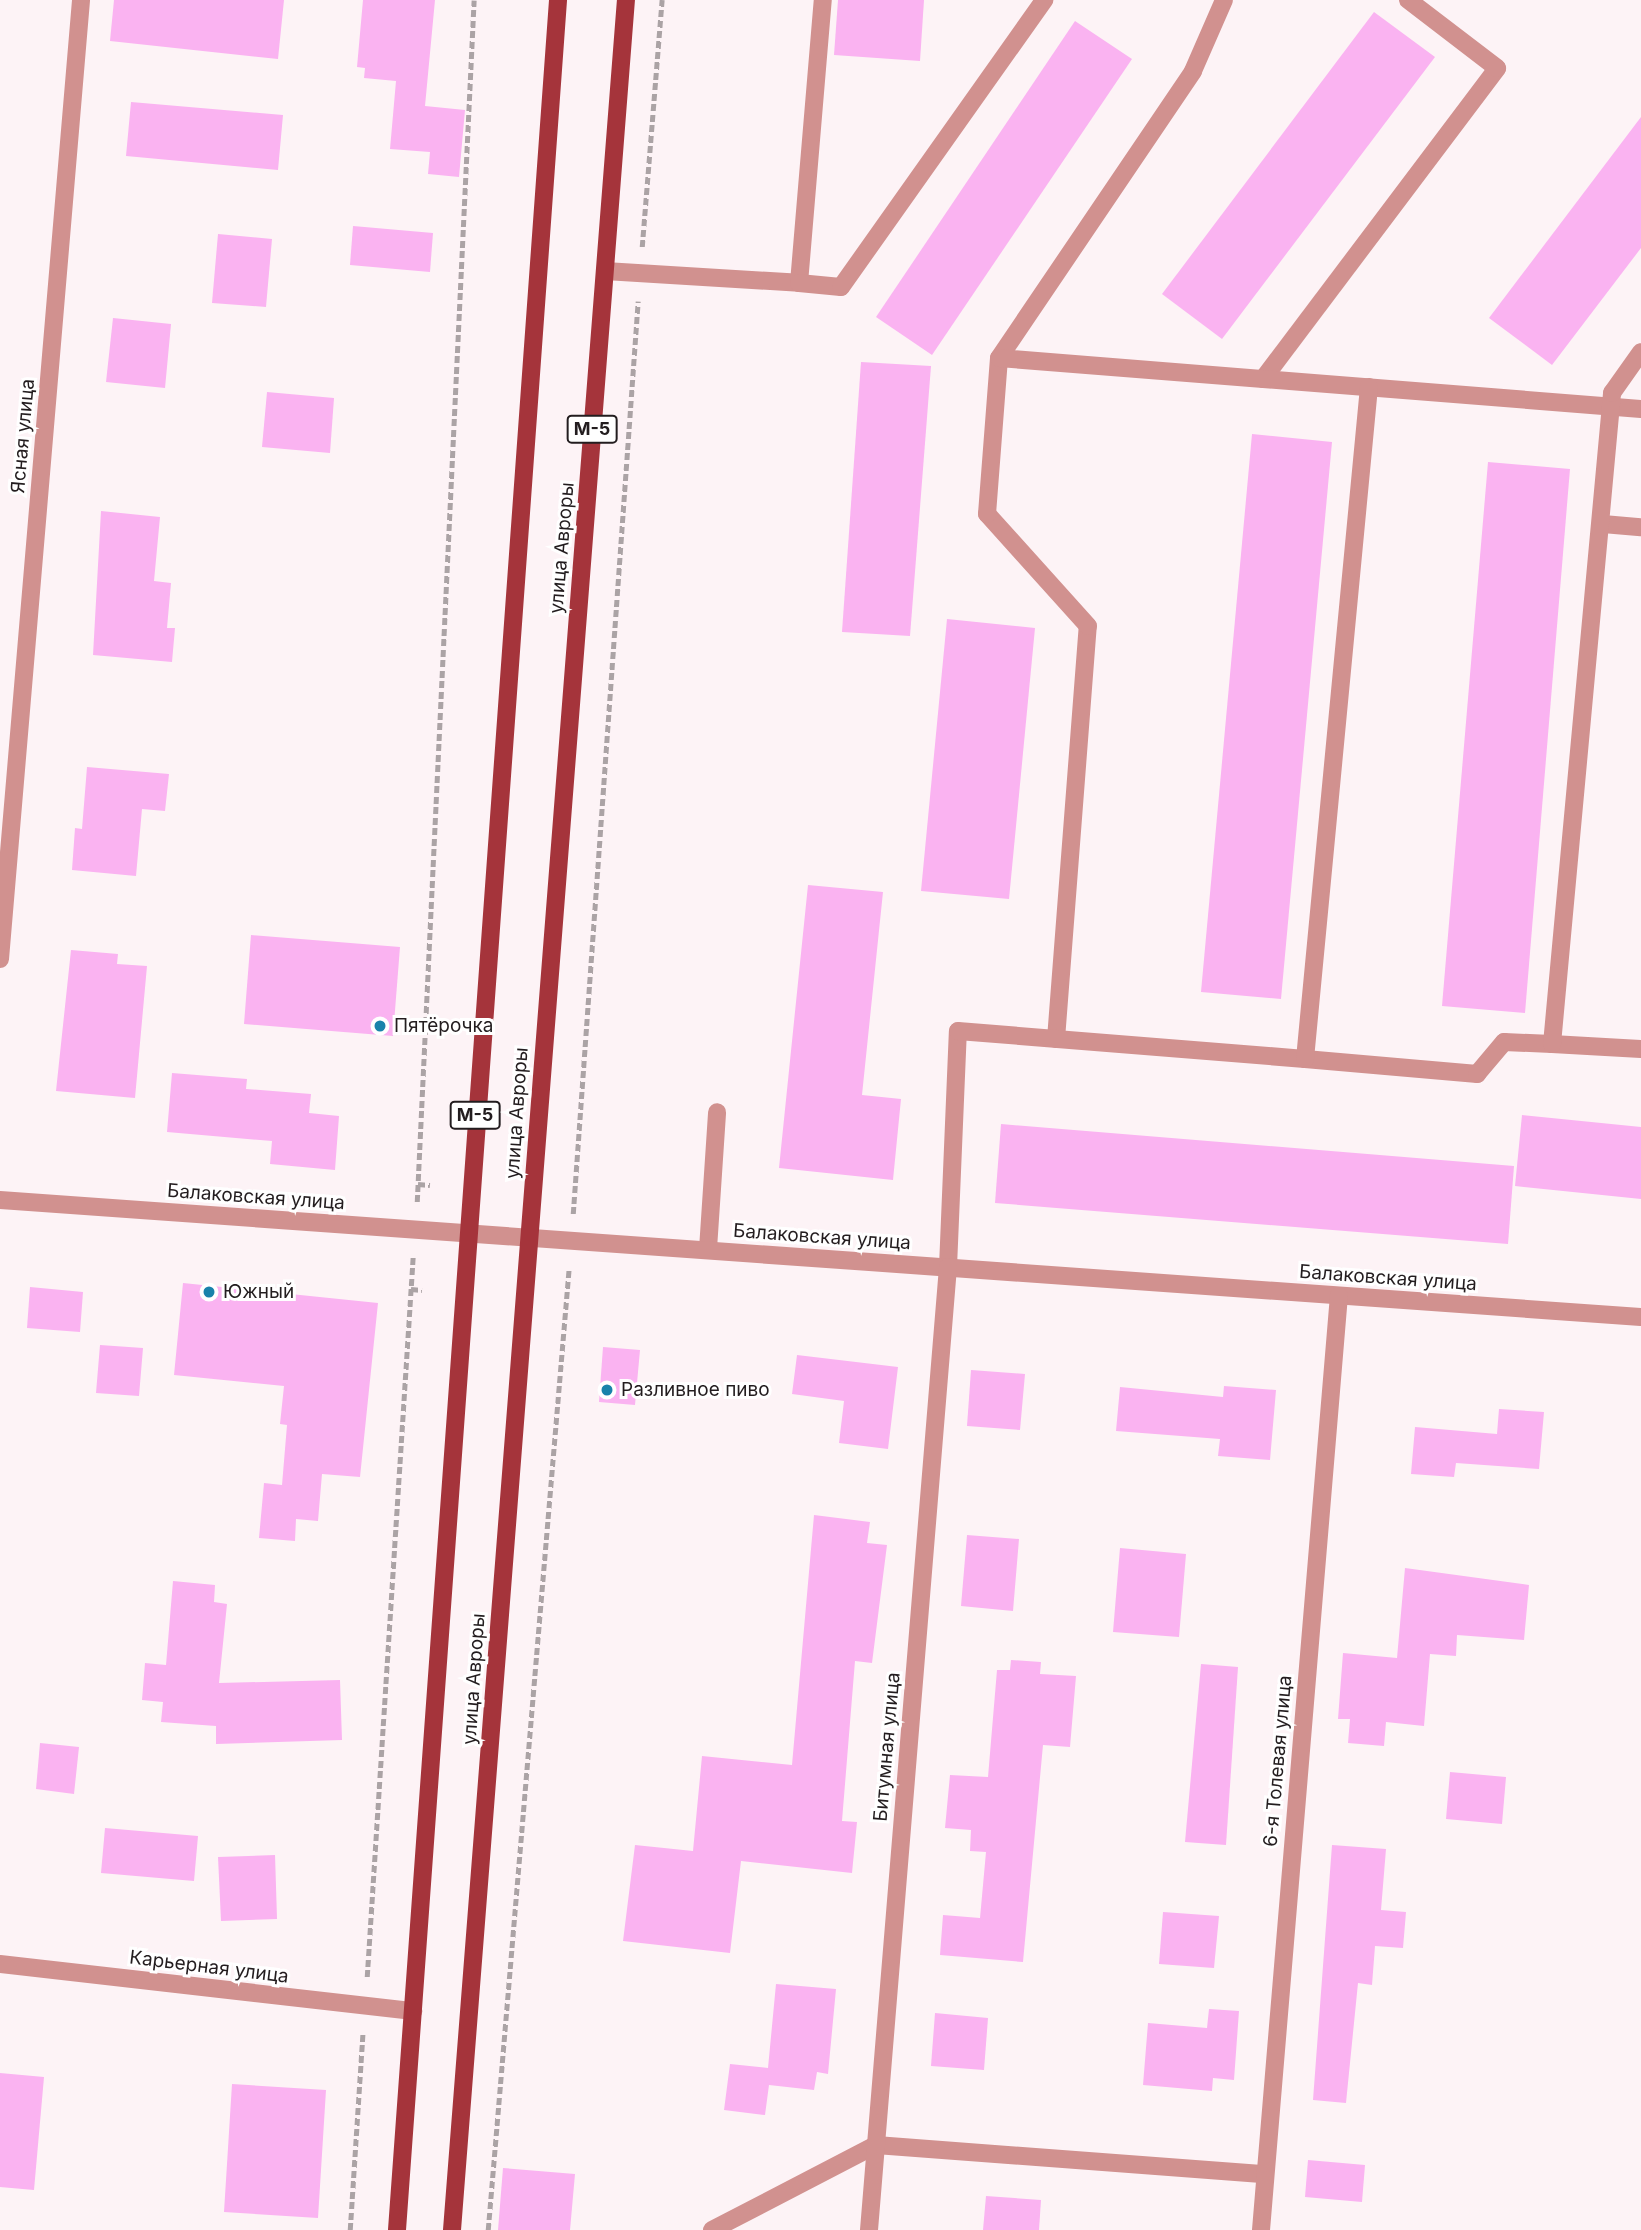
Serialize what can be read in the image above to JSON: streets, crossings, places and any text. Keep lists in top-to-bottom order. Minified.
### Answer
{"streets":{"main road":["М-5","улица Авроры"],"street":["Ясная улица","Балаковская улица","Битумная улица","6-я Толевая улица","Карьерная улица"]},"crossings":[["улица Авроры","Балаковская улица"],["улица Авроры","Карьерная улица"],["Балаковская улица","Битумная улица"],["Балаковская улица","6-я Толевая улица"]],"places":["Пятёрочка","Южный","Разливное пиво"]}
